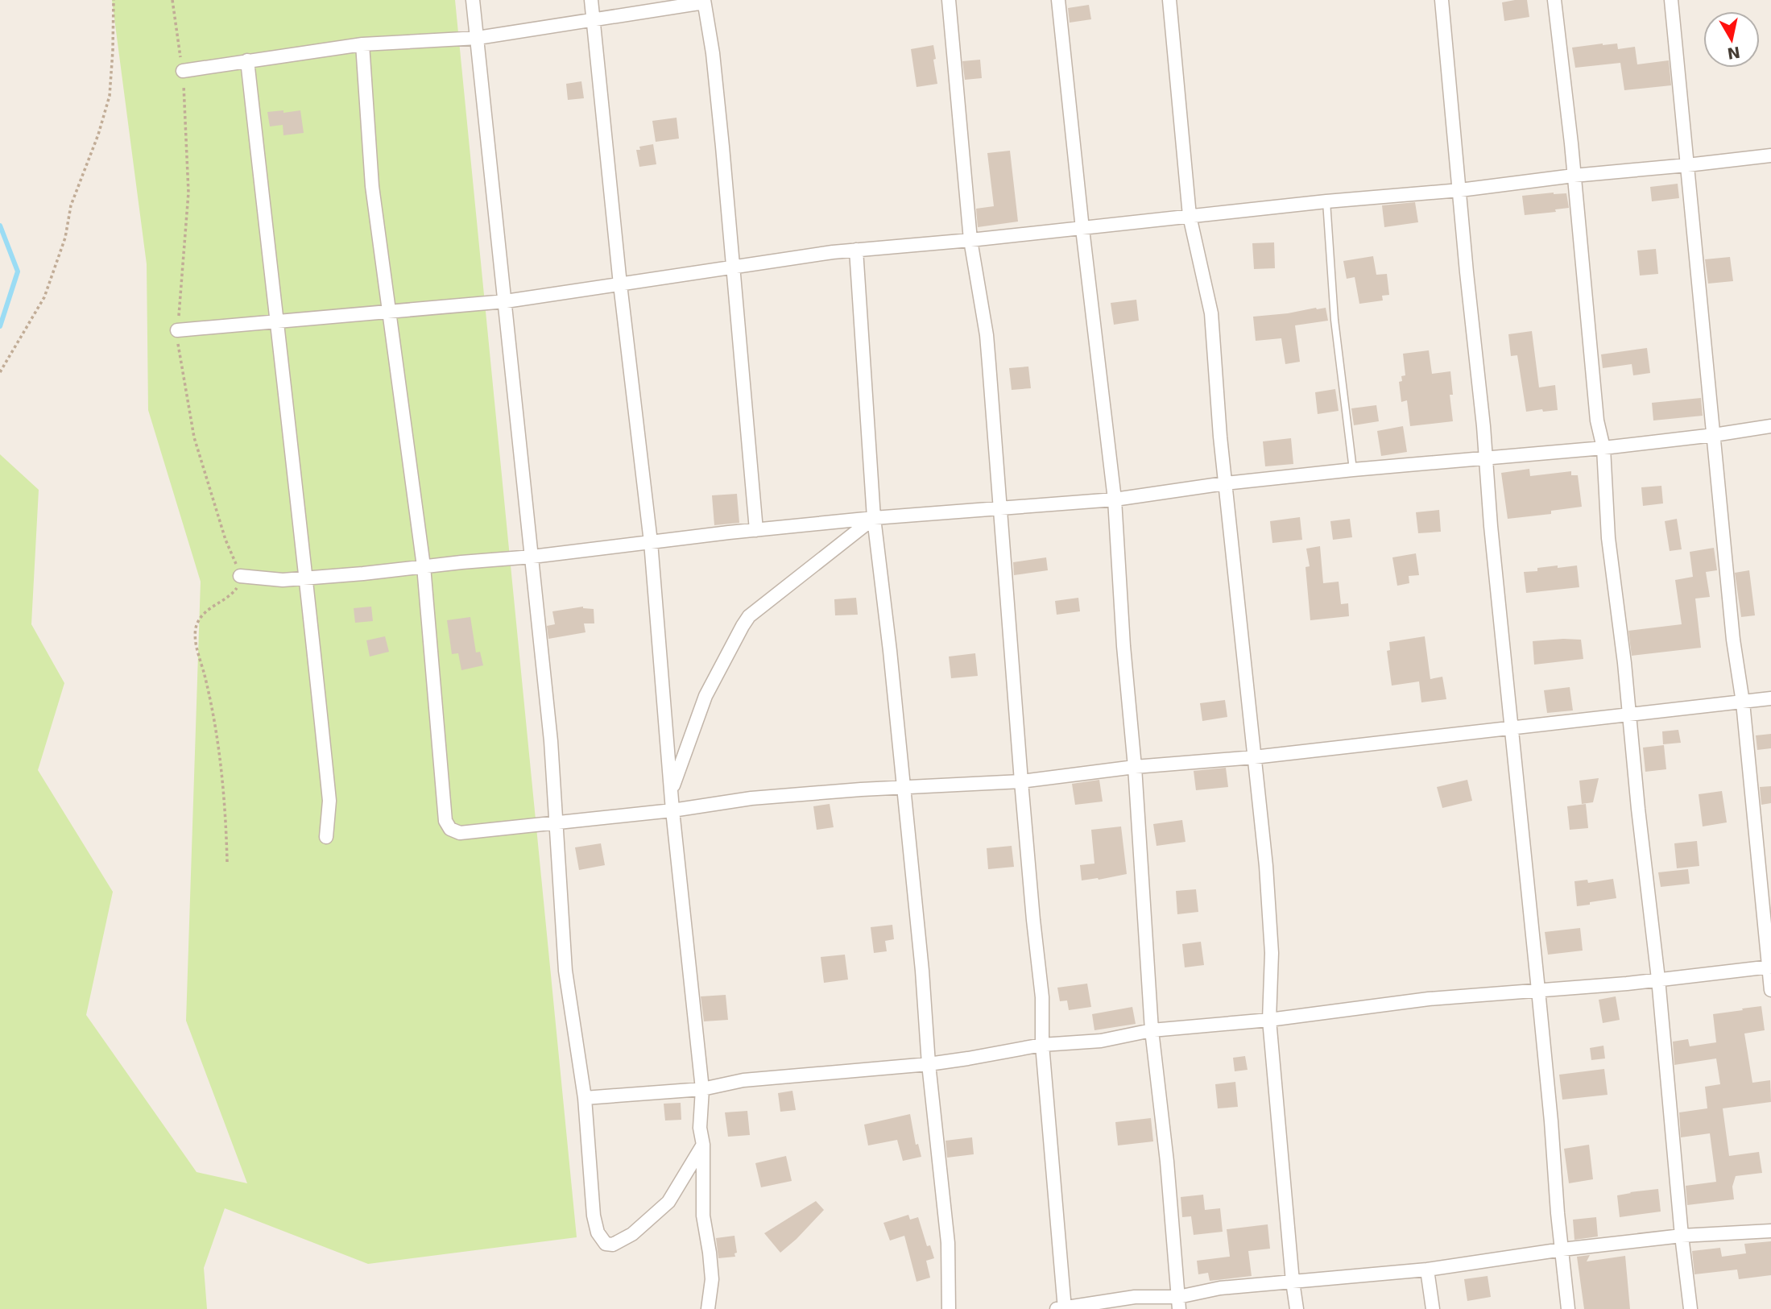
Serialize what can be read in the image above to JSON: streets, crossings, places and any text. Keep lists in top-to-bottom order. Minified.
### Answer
{"north":"bottom"}
